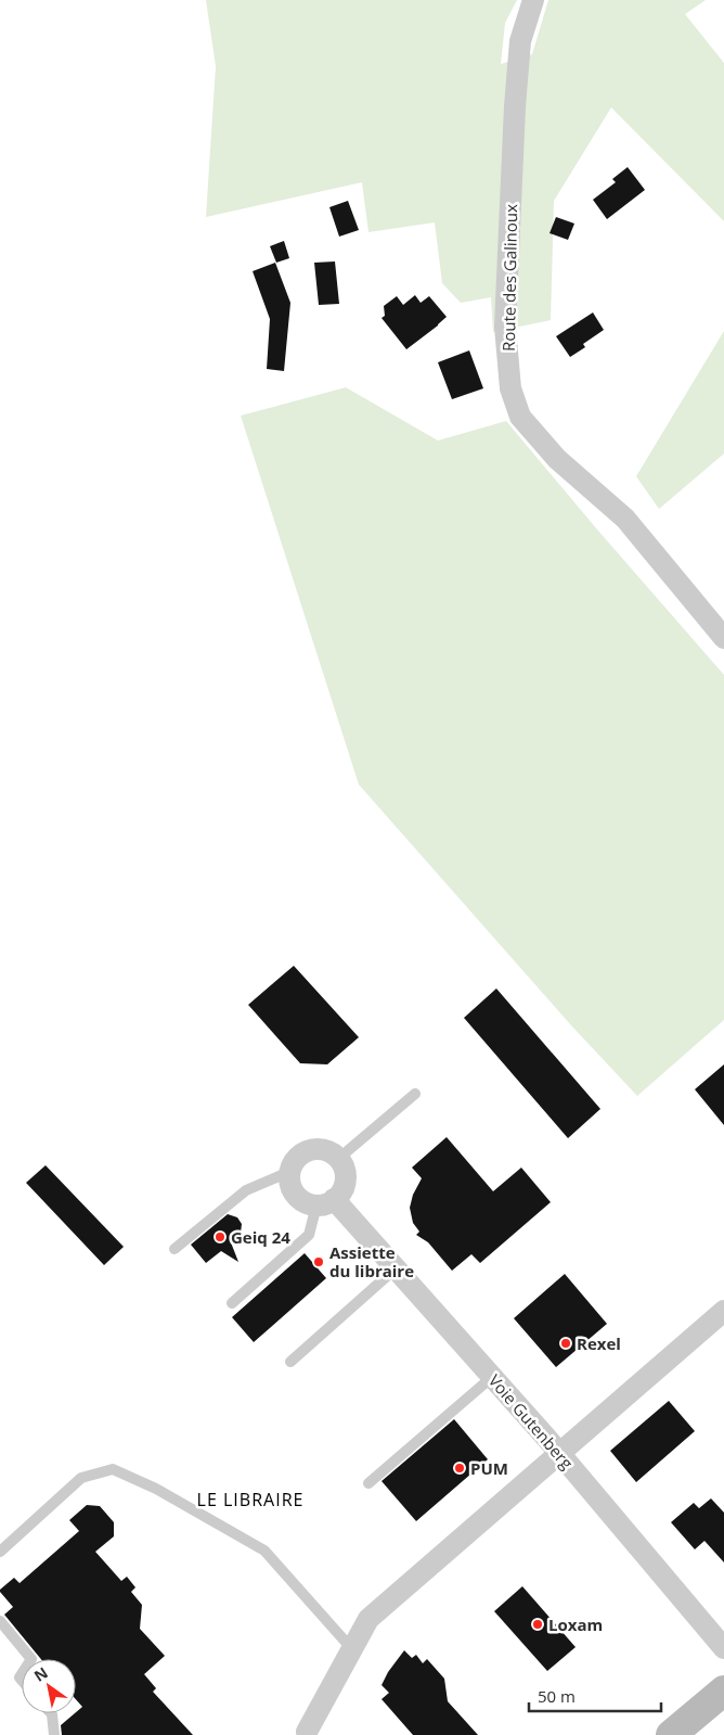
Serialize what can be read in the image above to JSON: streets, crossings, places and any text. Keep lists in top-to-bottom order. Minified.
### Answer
{"streets":{"street":["Route des Galinoux","Voie Gutenberg"]},"districts":["LE LIBRAIRE"],"places":["Geiq 24","Assiette du libraire","Rexel","PUM","Loxam"],"scale_bar":"50 m","north":"top left"}
